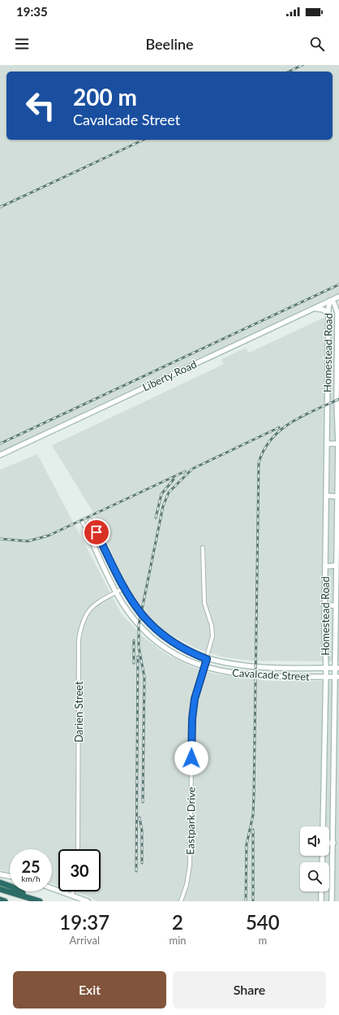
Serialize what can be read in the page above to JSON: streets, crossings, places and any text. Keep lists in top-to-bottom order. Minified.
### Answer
{"streets":{"main road":["Homestead Road","Liberty Road","Cavalcade Street"],"street":["Darien Street","Eastpark Drive"]},"crossings":[["Homestead Road","Liberty Road"],["Homestead Road","Cavalcade Street"],["Cavalcade Street","Darien Street"],["Cavalcade Street","Eastpark Drive"]],"page":{"status":"19:35","header":"Beeline","turn":["200 m","Cavalcade Street"],"speed":"25 km/h","limit":"30","eta":["19:37","Arrival","2","min","540","m"],"buttons":["Exit","Share"]}}
